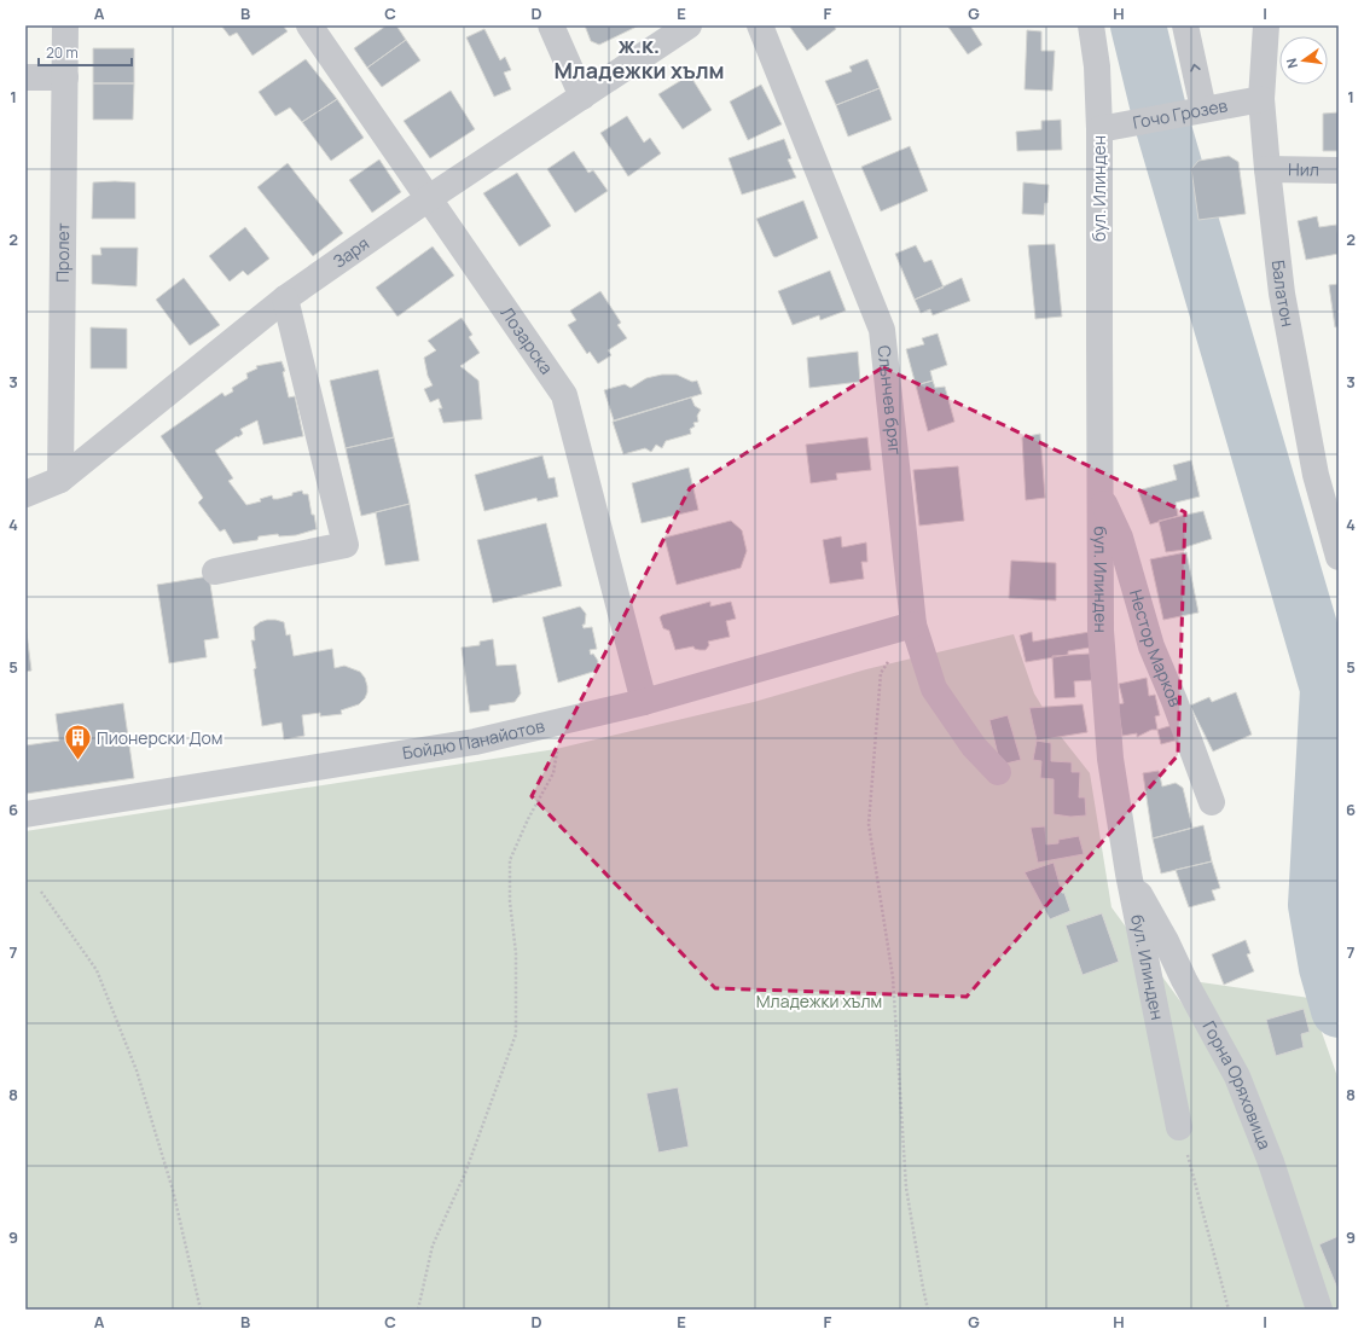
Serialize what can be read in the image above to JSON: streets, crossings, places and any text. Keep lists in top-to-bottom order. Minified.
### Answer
{"streets":{"street":["Гочо Грозев","Нил","бул. Илинден","Пролет","Заря","Балатон","Лозарска","Слънчев бряг","Нестор Марков","Бойдю Панайотов","Горна Оряховица"]},"crossings":[["Гочо Грозев","бул. Илинден"],["Гочо Грозев","Балатон"],["Нил","Балатон"],["бул. Илинден","Нестор Марков"],["бул. Илинден","Горна Оряховица"],["Пролет","Заря"],["Заря","Лозарска"],["Лозарска","Бойдю Панайотов"],["Слънчев бряг","Бойдю Панайотов"]],"districts":["ж.к. Младежки хълм"],"parks":["Младежки хълм"],"places":{"building":["Пионерски Дом"]},"scale_bar":"20 m","north":"left","grid":{"columns":["A","B","C","D","E","F","G","H","I"],"rows":["1","2","3","4","5","6","7","8","9"]}}
